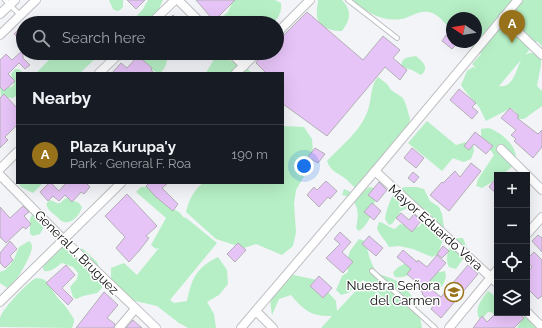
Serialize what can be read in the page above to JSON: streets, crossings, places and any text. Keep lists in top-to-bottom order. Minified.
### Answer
{"streets":{"street":["Mayor Eduardo Vera","General J. Bruguez"]},"places":{"school or university":["Nuestra Señora del Carmen"]},"north":"left","page":{"pins":"A","search":"Search here","heading":"Nearby","list":[{"mark":"A","name":"Plaza Kurupa'y","note":"Park · General F. Roa","value":"190 m"}],"map_buttons":["+","−"]}}
